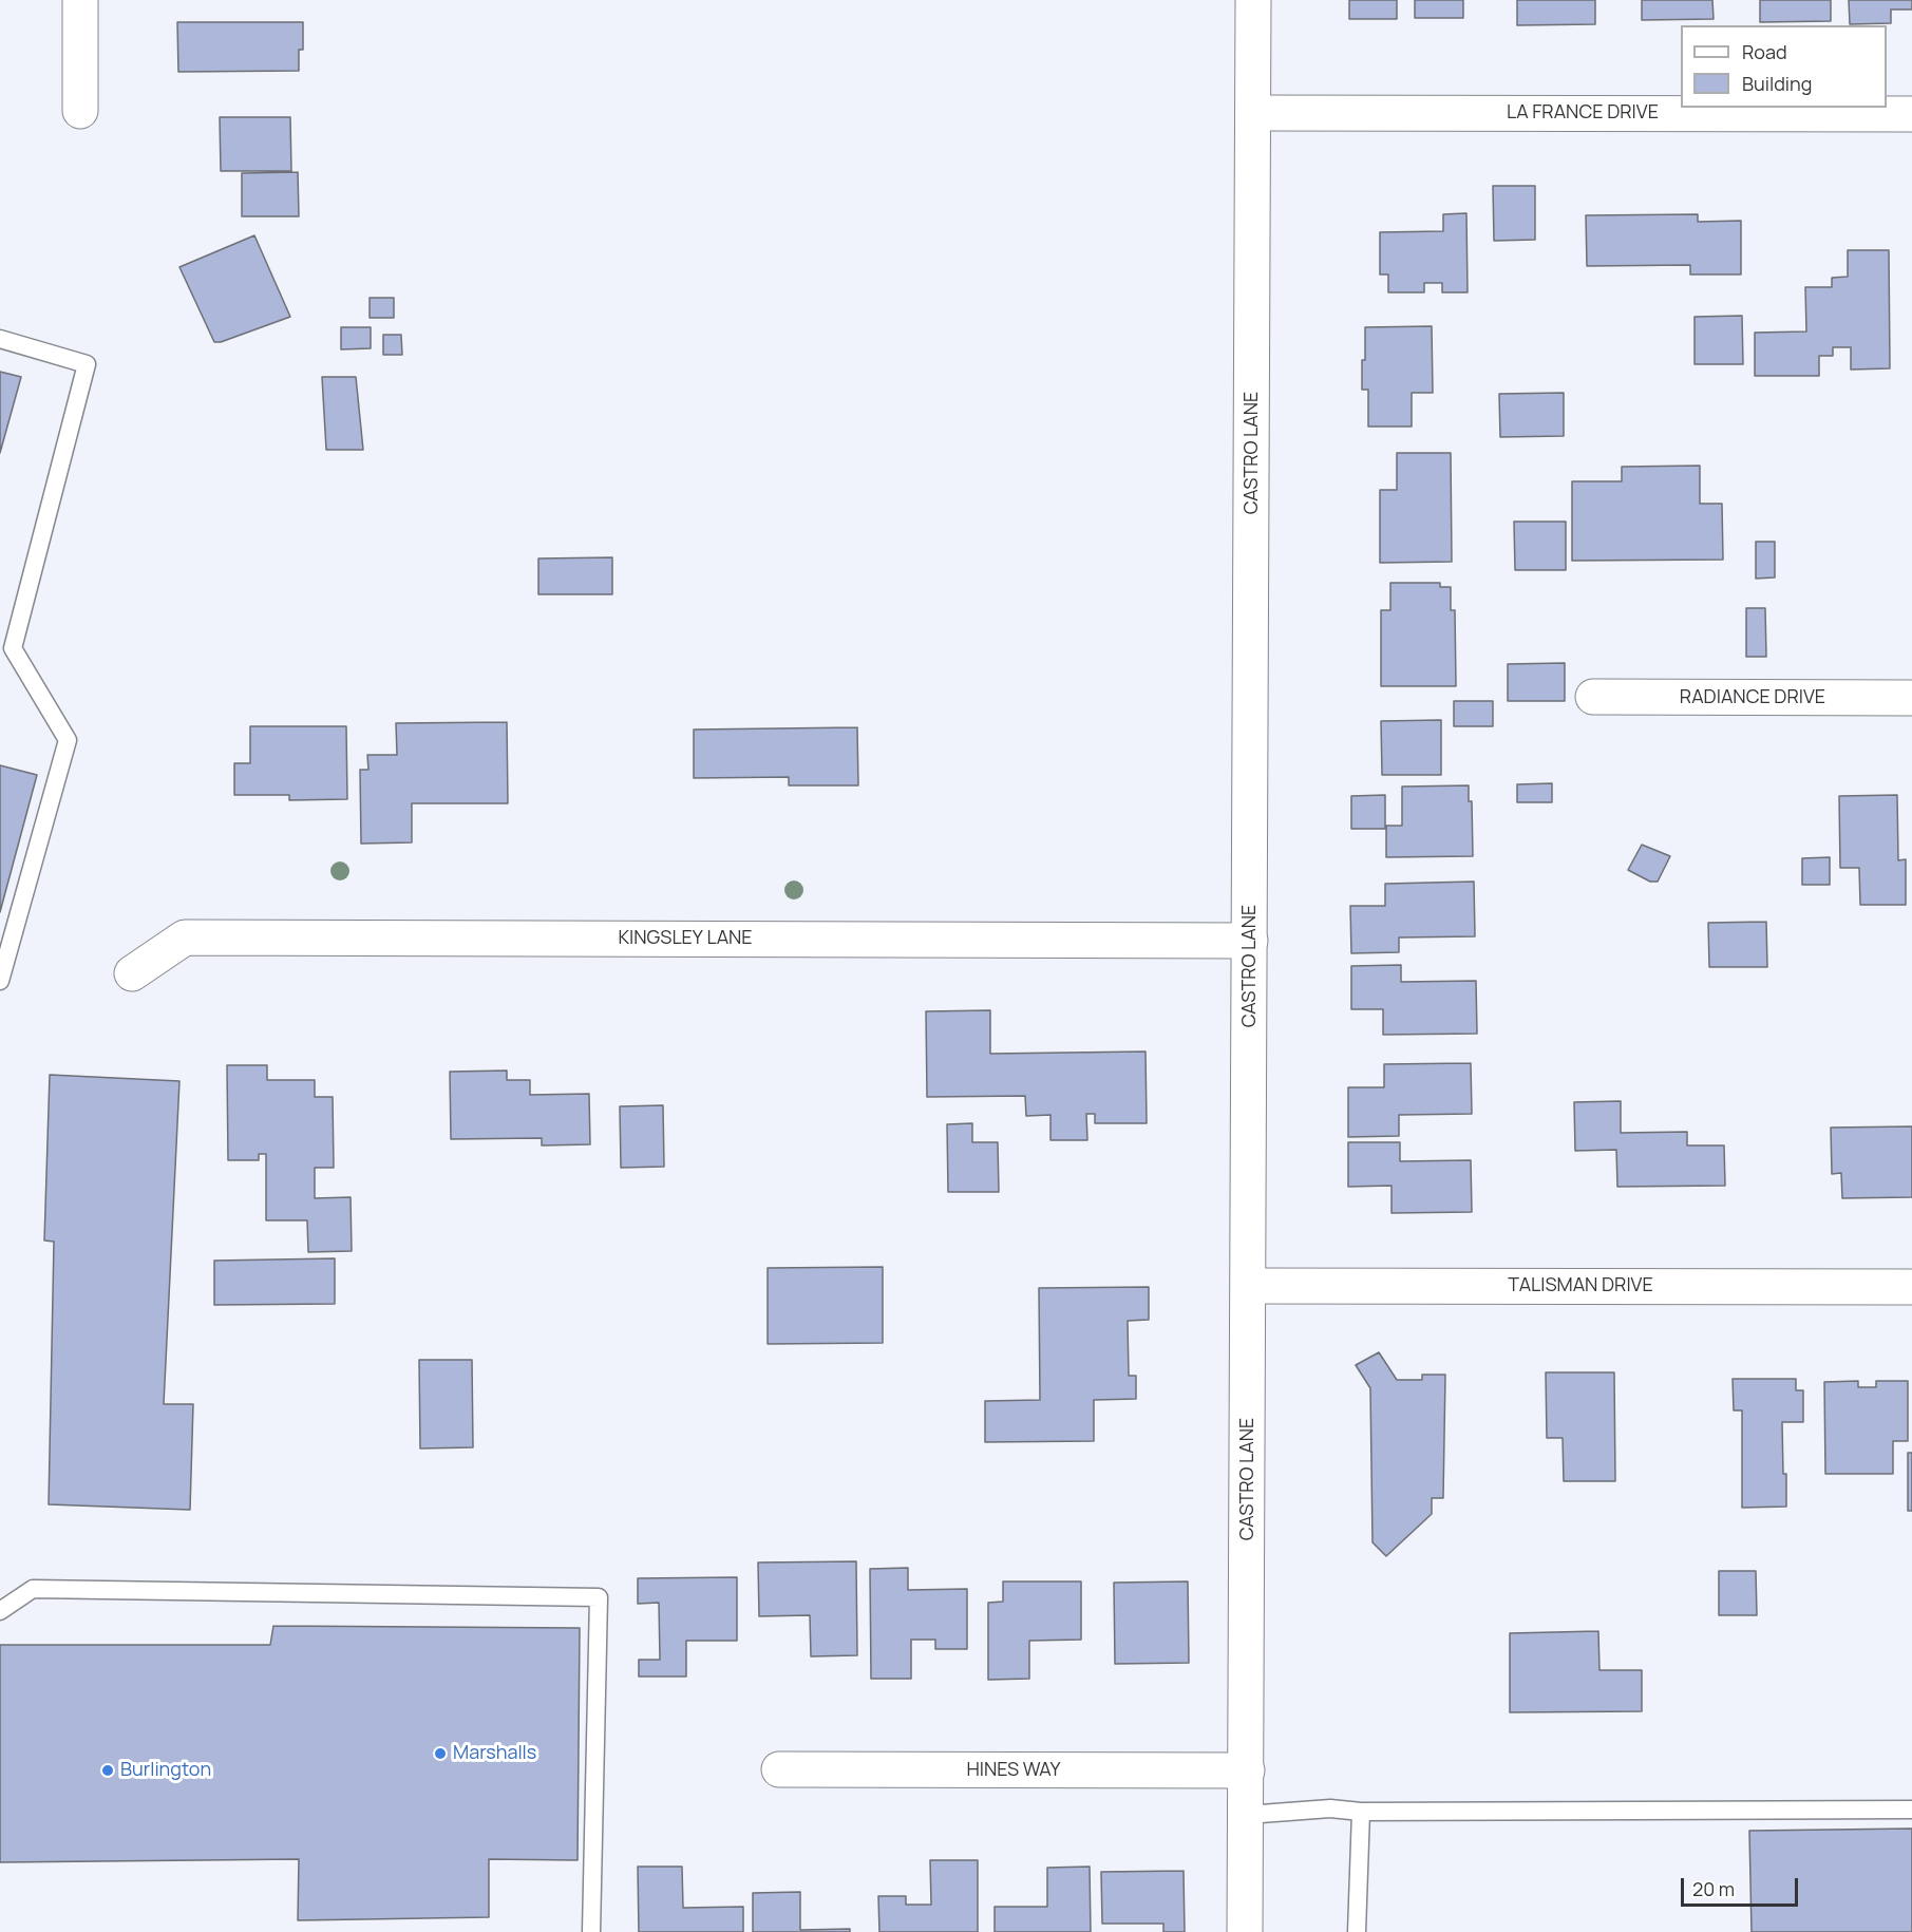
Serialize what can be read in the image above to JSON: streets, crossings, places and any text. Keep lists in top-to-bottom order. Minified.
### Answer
{"streets":{"street":["LA FRANCE DRIVE","CASTRO LANE","RADIANCE DRIVE","KINGSLEY LANE","TALISMAN DRIVE","HINES WAY"]},"crossings":[["LA FRANCE DRIVE","CASTRO LANE"],["CASTRO LANE","KINGSLEY LANE"],["CASTRO LANE","TALISMAN DRIVE"],["CASTRO LANE","HINES WAY"]],"places":["Marshalls","Burlington"],"legend":["Road","Building"],"scale_bar":"20 m"}
